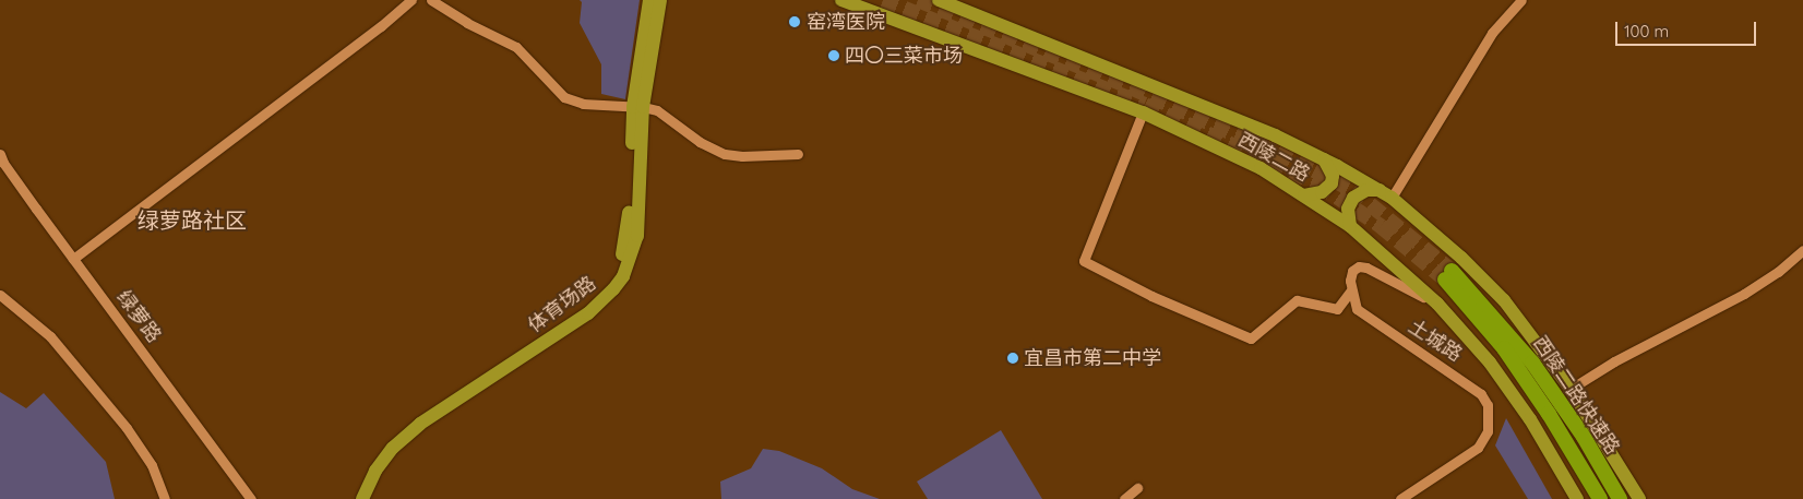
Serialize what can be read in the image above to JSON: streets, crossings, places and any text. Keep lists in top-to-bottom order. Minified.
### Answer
{"streets":{"highway":["西陵二路快速路"],"main road":["西陵二路","体育场路"],"street":["绿萝路","土城路"]},"crossings":[["西陵二路","土城路"]],"districts":["绿萝路社区"],"places":["窑湾医院","四〇三菜市场","宜昌市第二中学"],"scale_bar":"100 m"}
